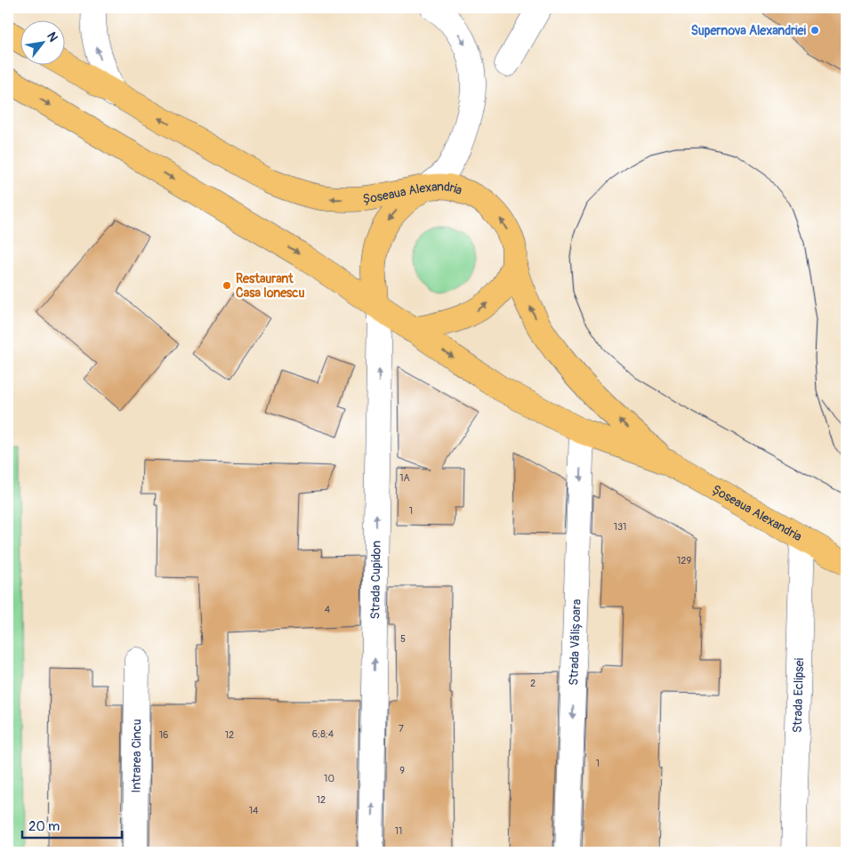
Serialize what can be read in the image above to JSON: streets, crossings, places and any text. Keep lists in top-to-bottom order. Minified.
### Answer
{"streets":{"main road":["Șoseaua Alexandria"],"street":["Strada Cupidon","Strada Vălișoara","Strada Eclipsei","Intrarea Cincu"]},"crossings":[["Șoseaua Alexandria","Strada Cupidon"],["Șoseaua Alexandria","Strada Vălișoara"],["Șoseaua Alexandria","Strada Eclipsei"]],"one_way":["Strada Cupidon","Strada Vălișoara"],"places":["Supernova Alexandriei","Restaurant Casa Ionescu"],"house_numbers":["1A","1","131","129","4","5","2","7","6;8;4","16","12","1","9","10","12","14","11"],"scale_bar":"20 m","north":"top right"}
